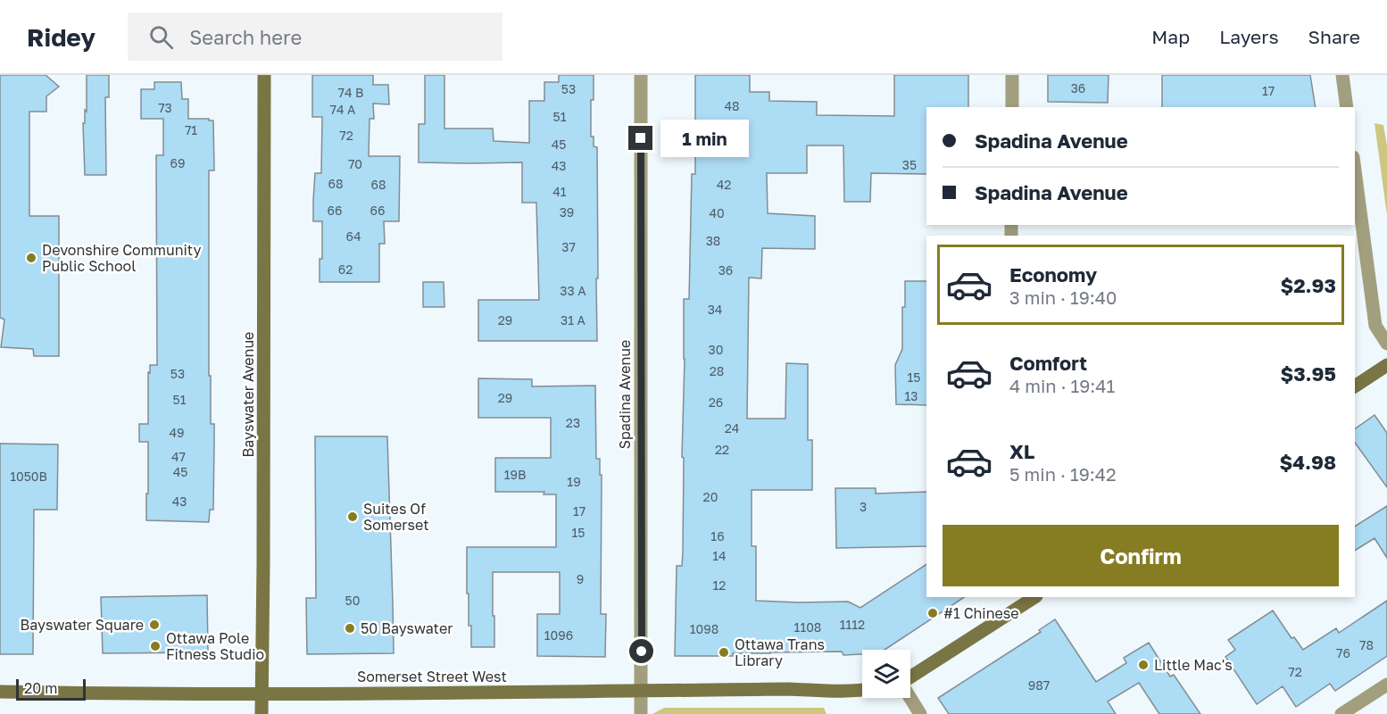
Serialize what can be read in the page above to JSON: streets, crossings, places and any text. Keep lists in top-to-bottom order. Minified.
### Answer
{"streets":{"main road":["Bayswater Avenue","Somerset Street West"],"street":["Spadina Avenue"]},"crossings":[["Bayswater Avenue","Somerset Street West"],["Spadina Avenue","Somerset Street West"]],"places":["Devonshire Community Public School","Suites Of Somerset","#1 Chinese","Bayswater Square","50 Bayswater","Ottawa Pole Fitness Studio","Ottawa Trans Library","Little Mac's"],"house_numbers":["36","53","17","74 B","48","73","74 A","51","71","72","45","69","70","35","43","68","68","42","41","66","66","39","40","64","38","37","62","36","33 A","34","29","31 A","30","28","53","15","13","29","51","26","23","24","49","22","47","45","19B","1050B","19","20","43","3","17","15","16","14","9","12","50","1112","1108","1098","1096","78","76","72","987"],"scale_bar":"20 m","page":{"header":"Ridey","search":"Search here","nav":["Map","Layers","Share"],"banner":["Spadina Avenue","Spadina Avenue"],"bubble":"1 min","list":[{"name":"Economy","note":"3 min · 19:40","value":"$2.93"},{"name":"Comfort","note":"4 min · 19:41","value":"$3.95"},{"name":"XL","note":"5 min · 19:42","value":"$4.98"}],"buttons":"Confirm","scale":"20 m"}}
